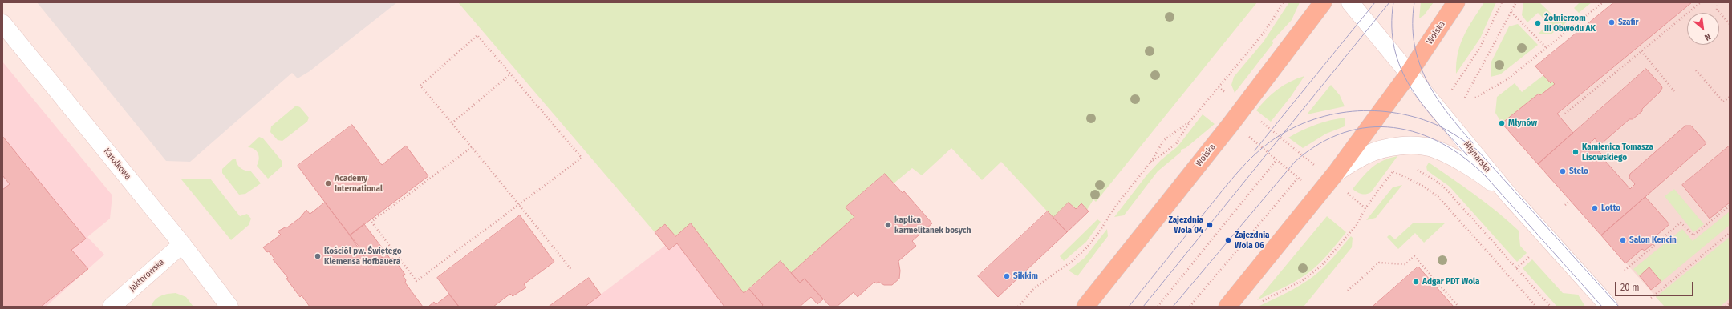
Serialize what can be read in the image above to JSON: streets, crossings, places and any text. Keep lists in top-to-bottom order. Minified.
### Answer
{"streets":{"main road":["Wolska"],"street":["Młynarska","Karolkowa","Jaktorowska"]},"crossings":[["Wolska","Młynarska"],["Karolkowa","Jaktorowska"]],"places":["Szafir","Żołnierzom III Obwodu AK","Młynów","Kamienica Tomasza Lisowskiego","Stelo","Academy International","Lotto","kaplica karmelitanek bosych","Zajezdnia Wola 04","Zajezdnia Wola 06","Salon Kencin","Kościół pw. Świętego Klemensa Hofbauera","Sikkim","Adgar PDT Wola"],"scale_bar":"20 m","north":"bottom right"}
